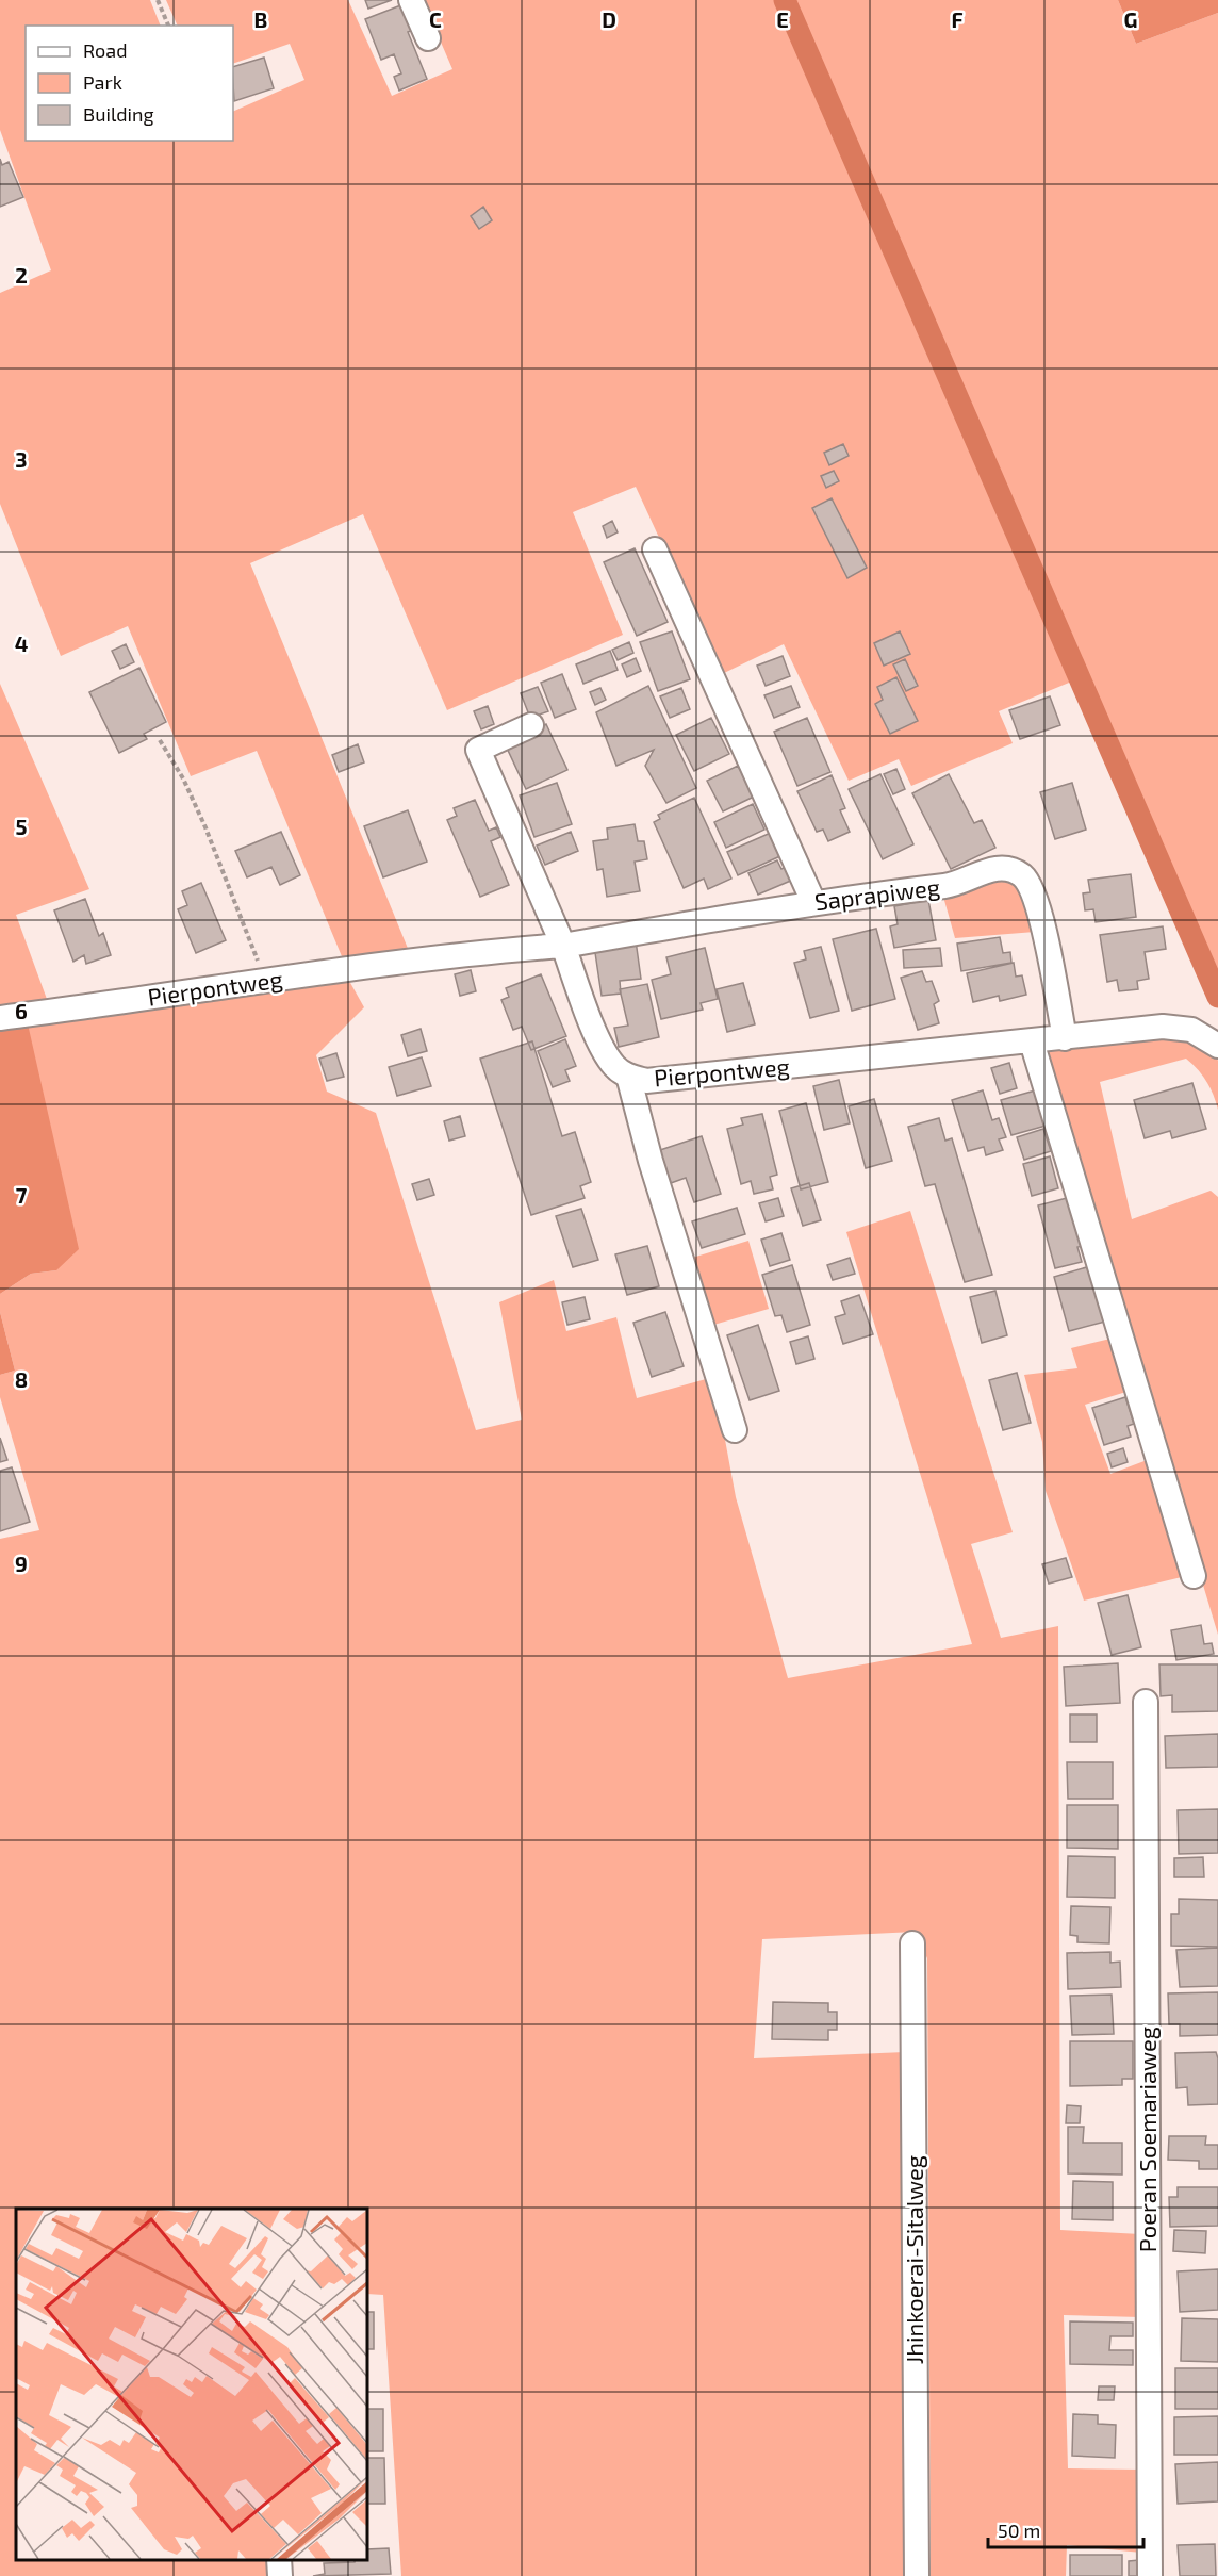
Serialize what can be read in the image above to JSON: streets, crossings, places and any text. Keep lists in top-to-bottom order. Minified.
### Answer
{"streets":{"street":["Saprapiweg","Pierpontweg","Poeran Soemariaweg","Jhinkoerai-Sitalweg"]},"crossings":[["Saprapiweg","Pierpontweg"]],"legend":["Road","Park","Building"],"scale_bar":"50 m","grid":{"columns":["B","C","D","E","F","G"],"rows":["2","3","4","5","6","7","8","9"]}}
